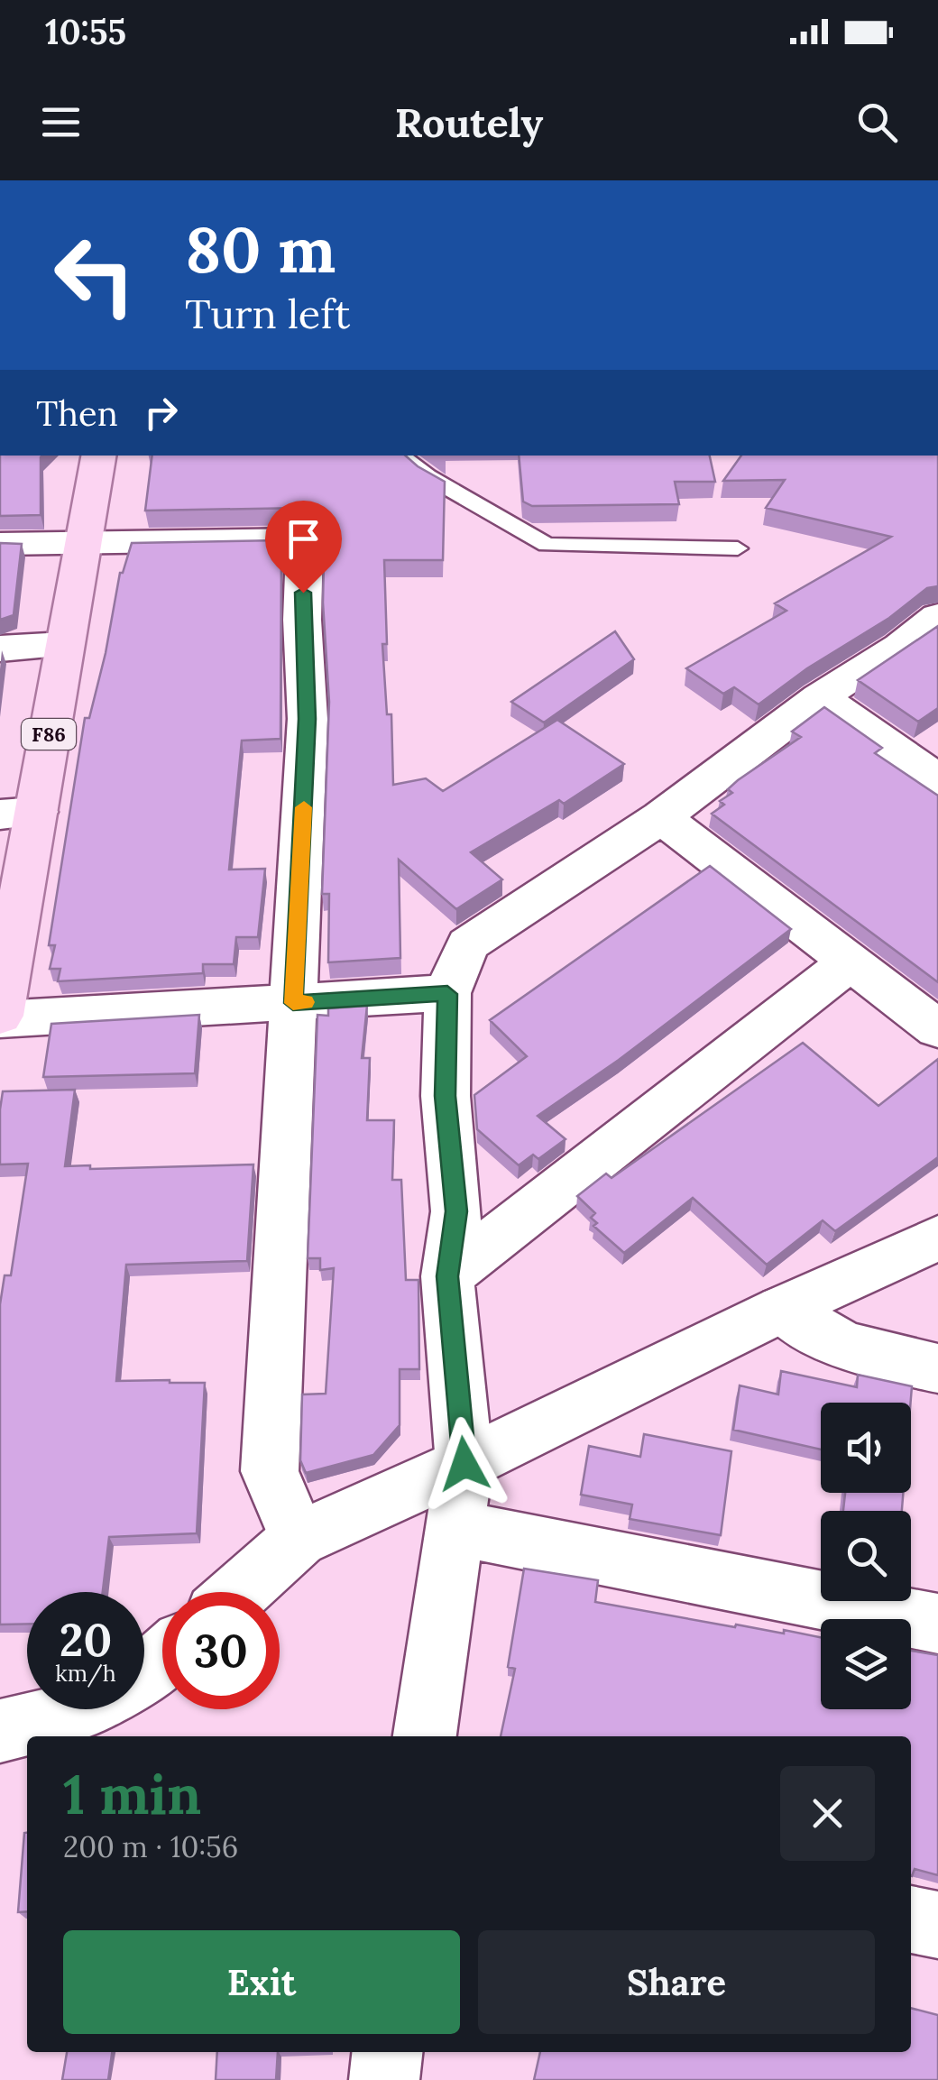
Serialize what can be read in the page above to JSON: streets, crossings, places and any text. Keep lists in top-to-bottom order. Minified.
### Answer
{"streets":{"main road":["F86"]},"page":{"status":"10:55","header":"Routely","turn":["80 m","Turn left"],"then":"Then","speed":"20 km/h","limit":"30","heading":["1 min","200 m · 10:56"],"buttons":["Exit","Share"]}}
